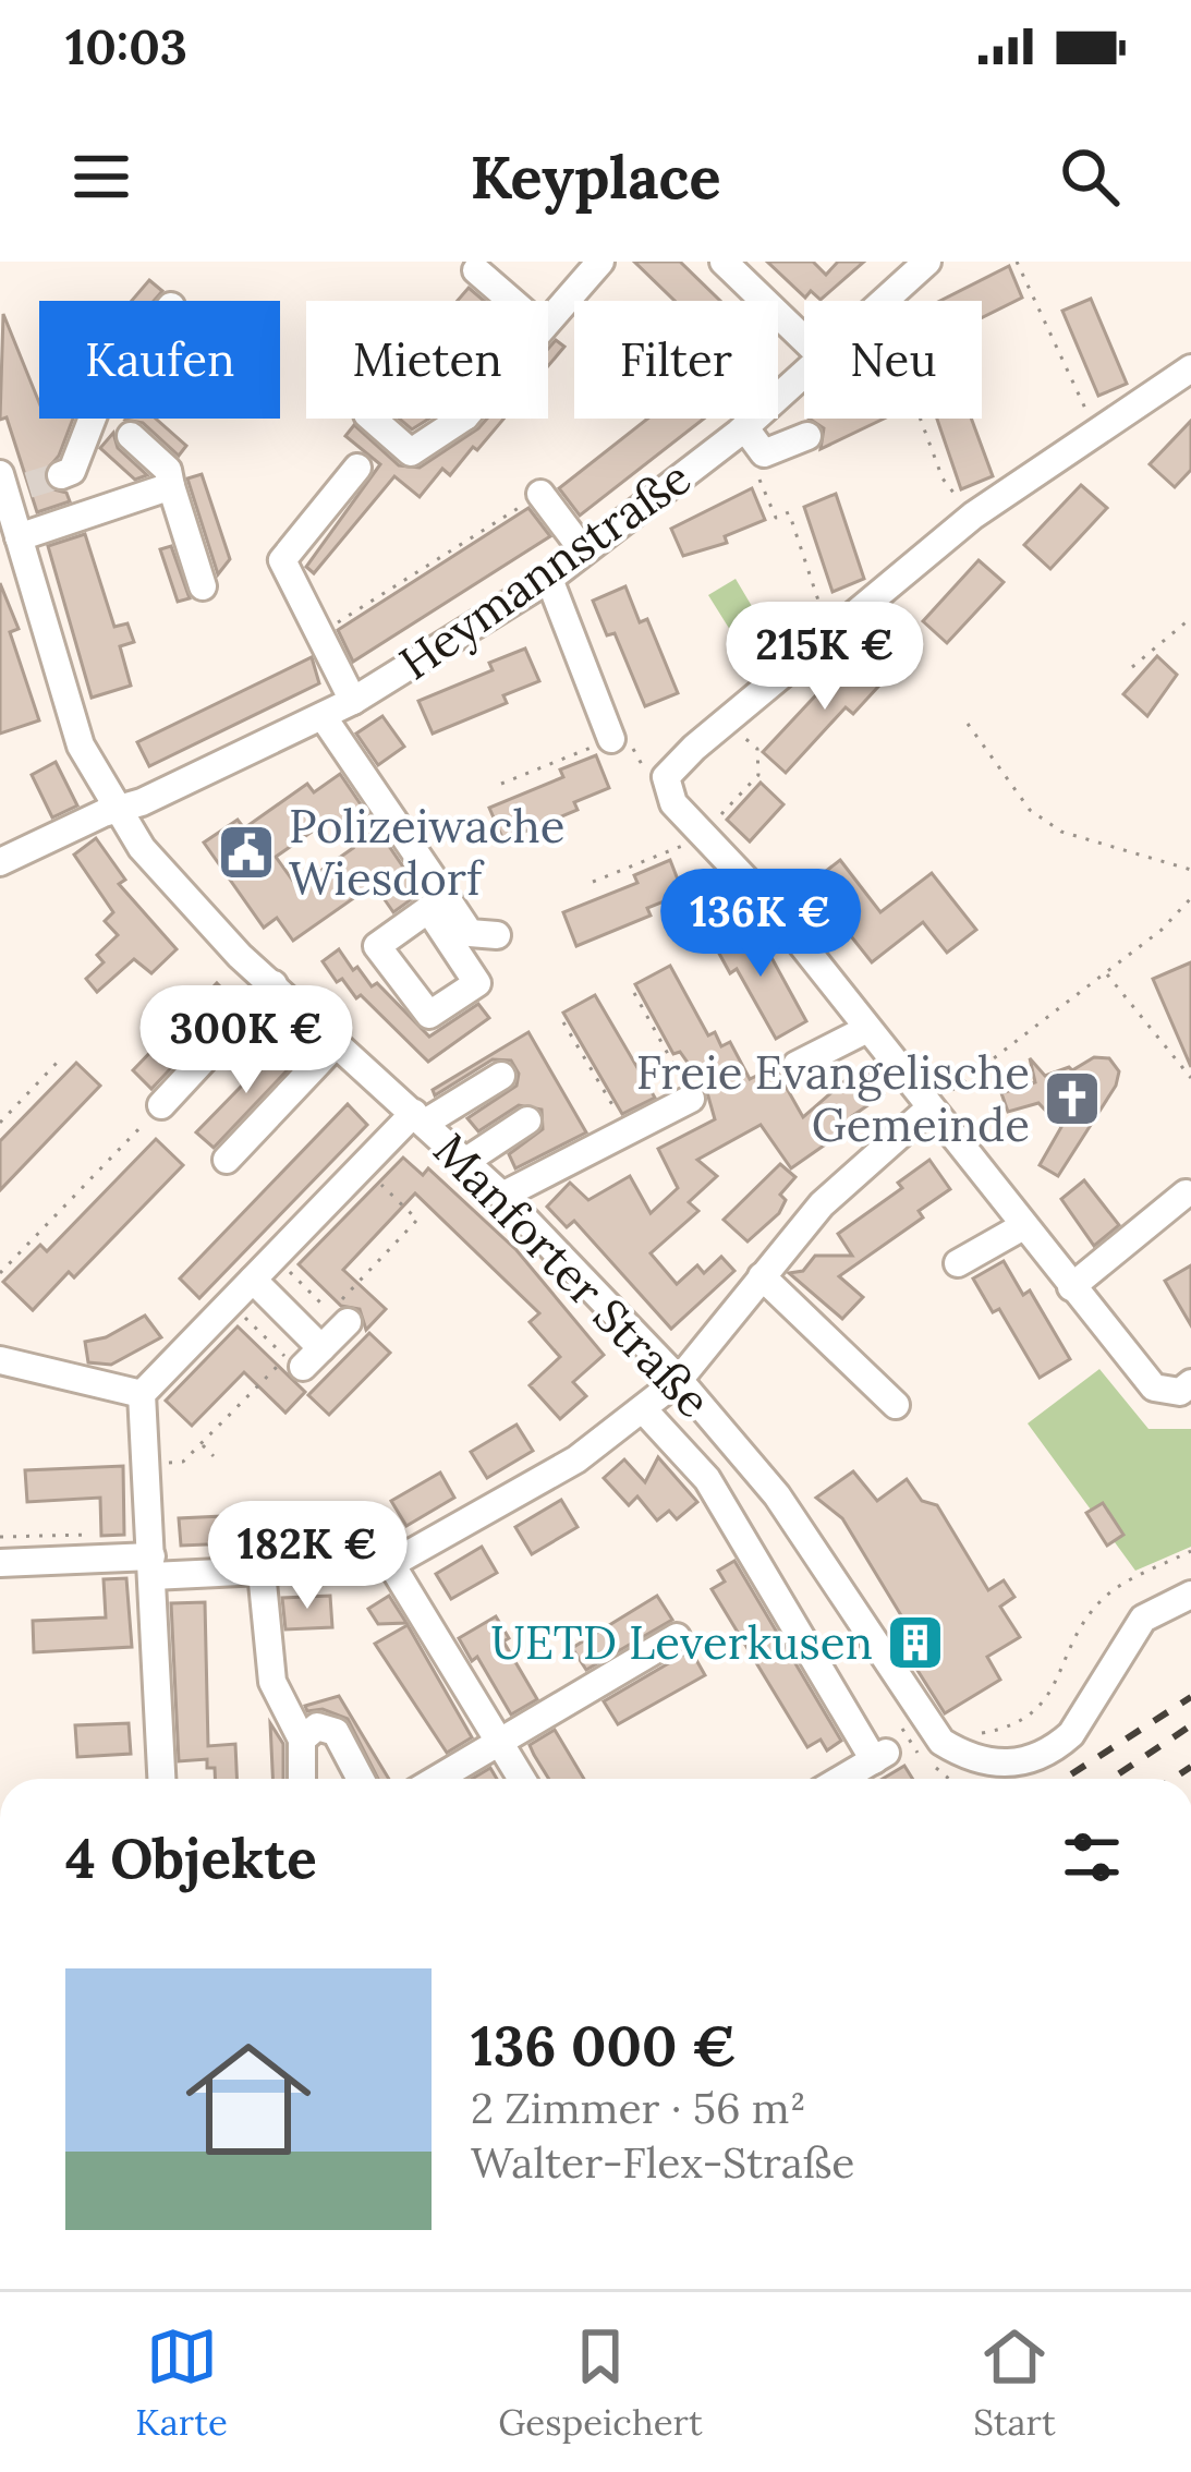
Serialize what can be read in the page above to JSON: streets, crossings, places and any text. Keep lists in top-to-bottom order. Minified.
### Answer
{"streets":{"street":["Heymannstraße","Manforter Straße"]},"crossings":[["Heymannstraße","Manforter Straße"]],"places":{"public building":["Polizeiwache Wiesdorf"],"church":["Freie Evangelische Gemeinde"],"building":["UETD Leverkusen"]},"page":{"status":"10:03","header":"Keyplace","chip":["Kaufen","Mieten","Filter","Neu"],"price":["215K €","136K €","300K €","182K €"],"heading":"4 Objekte","list":[{"name":"136 000 €","note":"2 Zimmer · 56 m² · Walter-Flex-Straße"}],"tabs":["Karte","Gespeichert","Start"]}}
